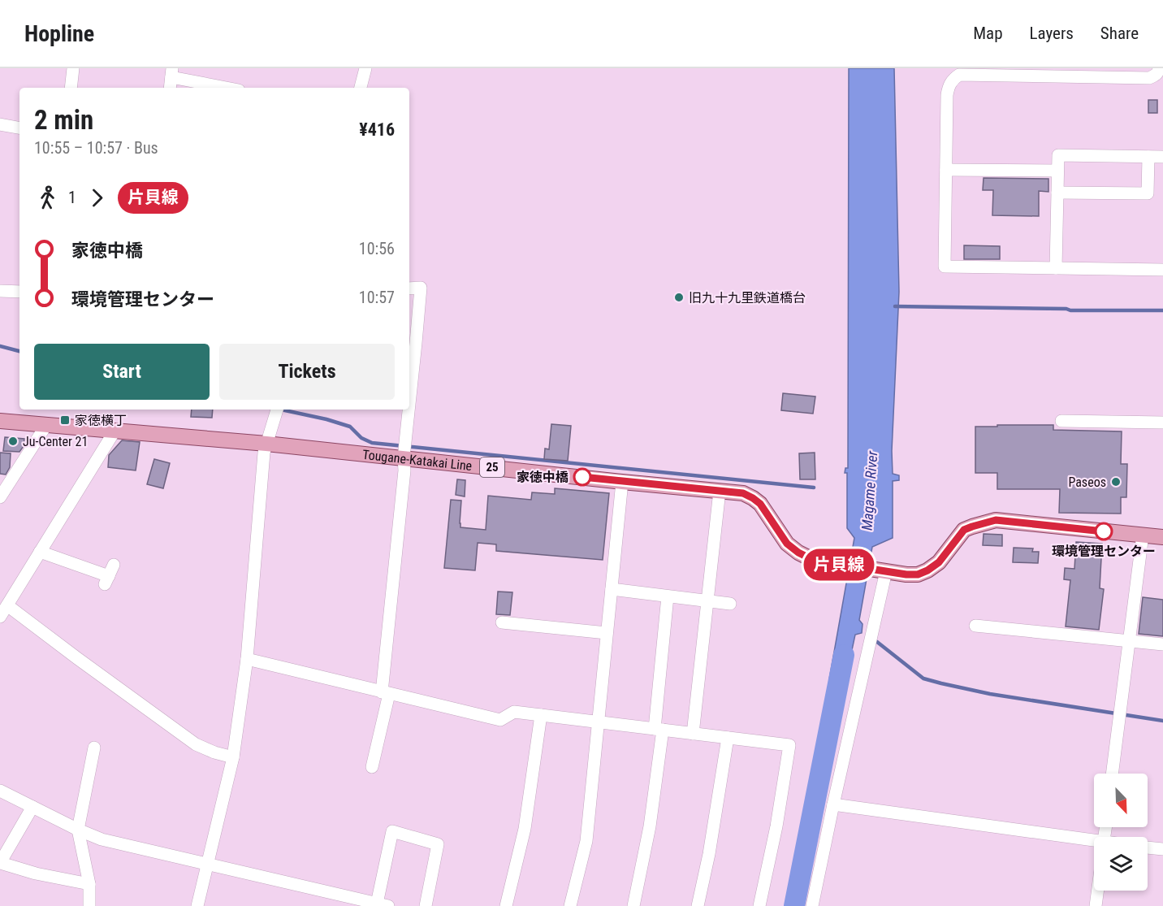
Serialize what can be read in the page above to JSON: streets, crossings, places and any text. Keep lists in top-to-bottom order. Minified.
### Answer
{"streets":{"main road":["Tougane-Katakai Line","25"]},"water":["Magame River"],"places":{"other":["旧九十九里鉄道橋台","Ju-Center 21","家徳中橋","Paseos","環境管理センター"],"transit":["家徳横丁"]},"lines":["bus line 片貝線"],"north":"bottom right","page":{"header":"Hopline","nav":["Map","Layers","Share"],"on_map":"片貝線","heading":["2 min","10:55 – 10:57 · Bus","¥416"],"legs":["1","片貝線"],"list":[{"name":"家徳中橋","value":"10:56"},{"name":"環境管理センター","value":"10:57"}],"buttons":["Start","Tickets"]}}
